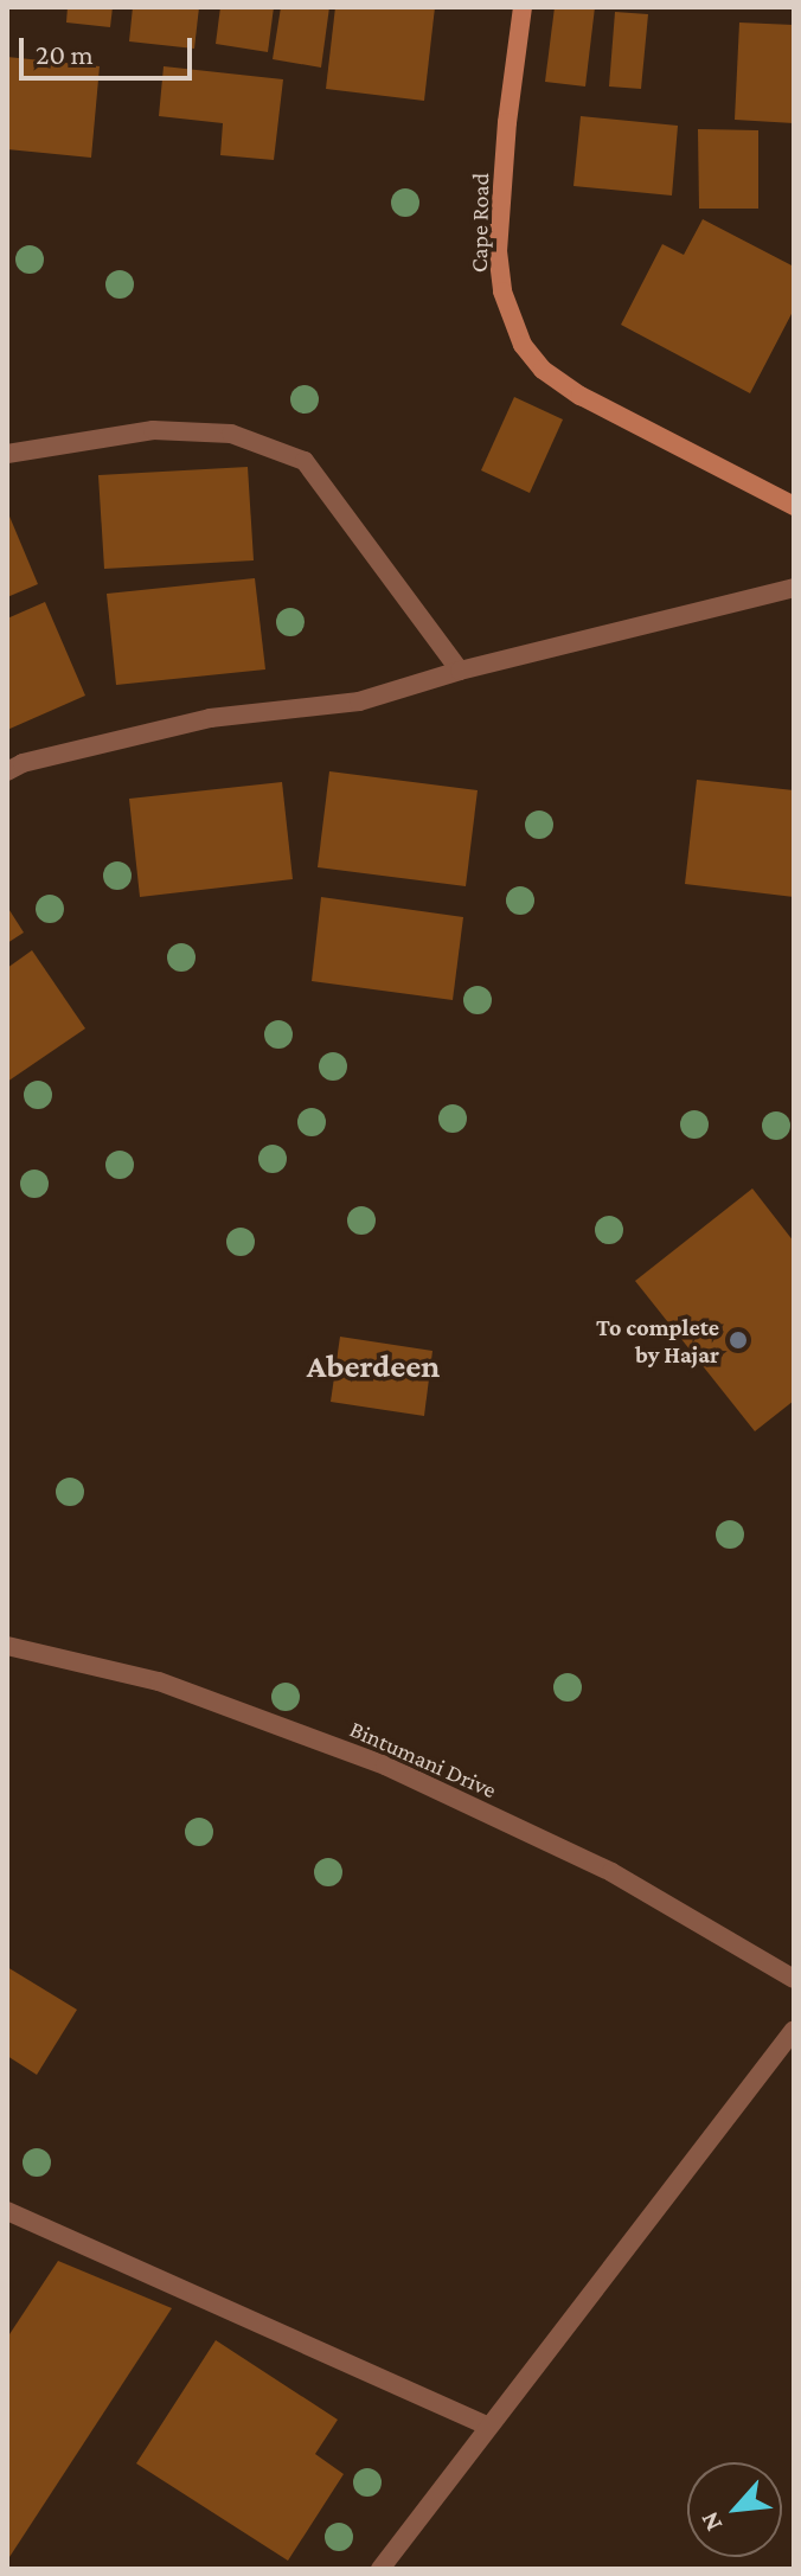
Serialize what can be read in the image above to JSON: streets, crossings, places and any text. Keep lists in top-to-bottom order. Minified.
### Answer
{"streets":{"street":["Cape Road","Bintumani Drive"]},"districts":["Aberdeen"],"places":["To complete by Hajar"],"scale_bar":"20 m","north":"bottom left"}
